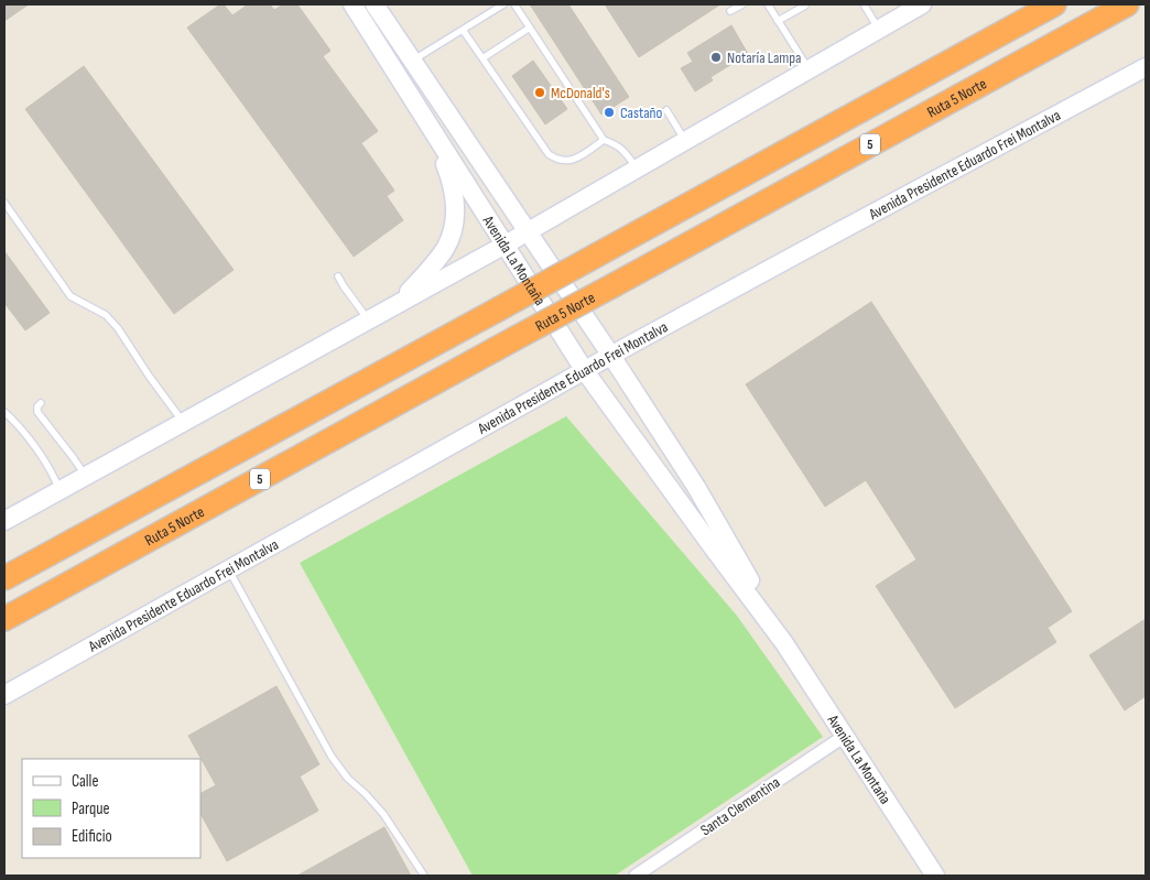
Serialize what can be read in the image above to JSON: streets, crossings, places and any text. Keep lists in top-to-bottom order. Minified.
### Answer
{"streets":{"highway":["Ruta 5 Norte","5"],"main road":["Avenida Presidente Eduardo Frei Montalva","Avenida La Montaña"],"street":["Santa Clementina"]},"crossings":[["Avenida Presidente Eduardo Frei Montalva","Avenida La Montaña"],["Avenida La Montaña","Santa Clementina"]],"places":["Notaría Lampa","McDonald's","Castaño"],"legend":["Calle","Parque","Edificio"]}
